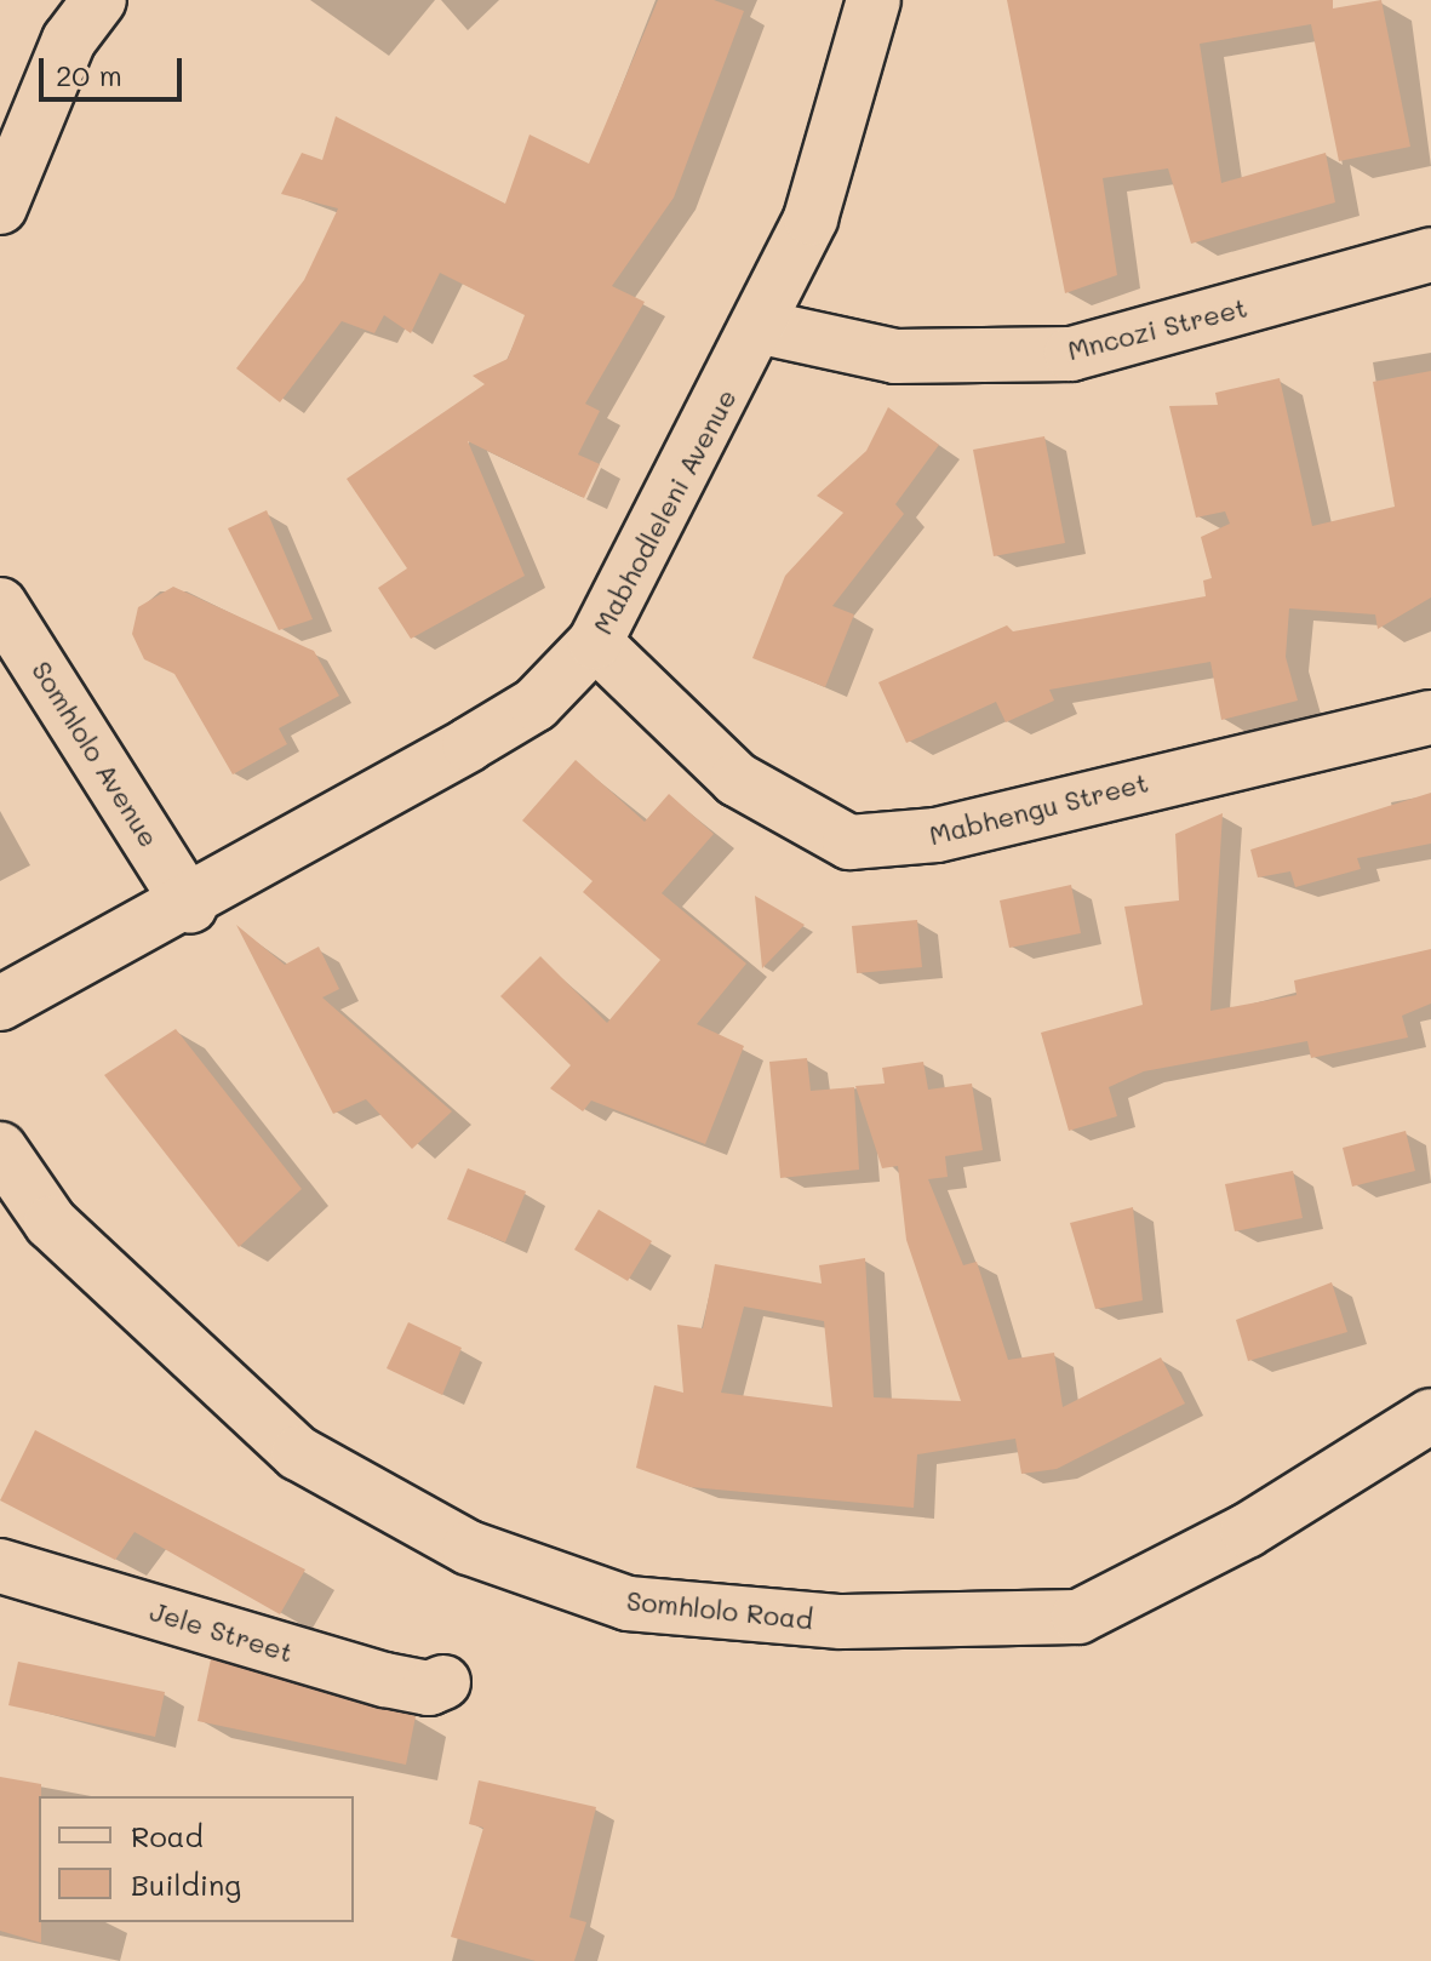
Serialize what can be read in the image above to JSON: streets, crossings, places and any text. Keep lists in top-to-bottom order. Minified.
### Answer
{"streets":{"street":["Mncozi Street","Mabhodleleni Avenue","Somhlolo Avenue","Mabhengu Street","Somhlolo Road","Jele Street"]},"crossings":[["Mncozi Street","Mabhodleleni Avenue"],["Mabhodleleni Avenue","Somhlolo Avenue"],["Mabhodleleni Avenue","Mabhengu Street"]],"legend":["Road","Building"],"scale_bar":"20 m"}
